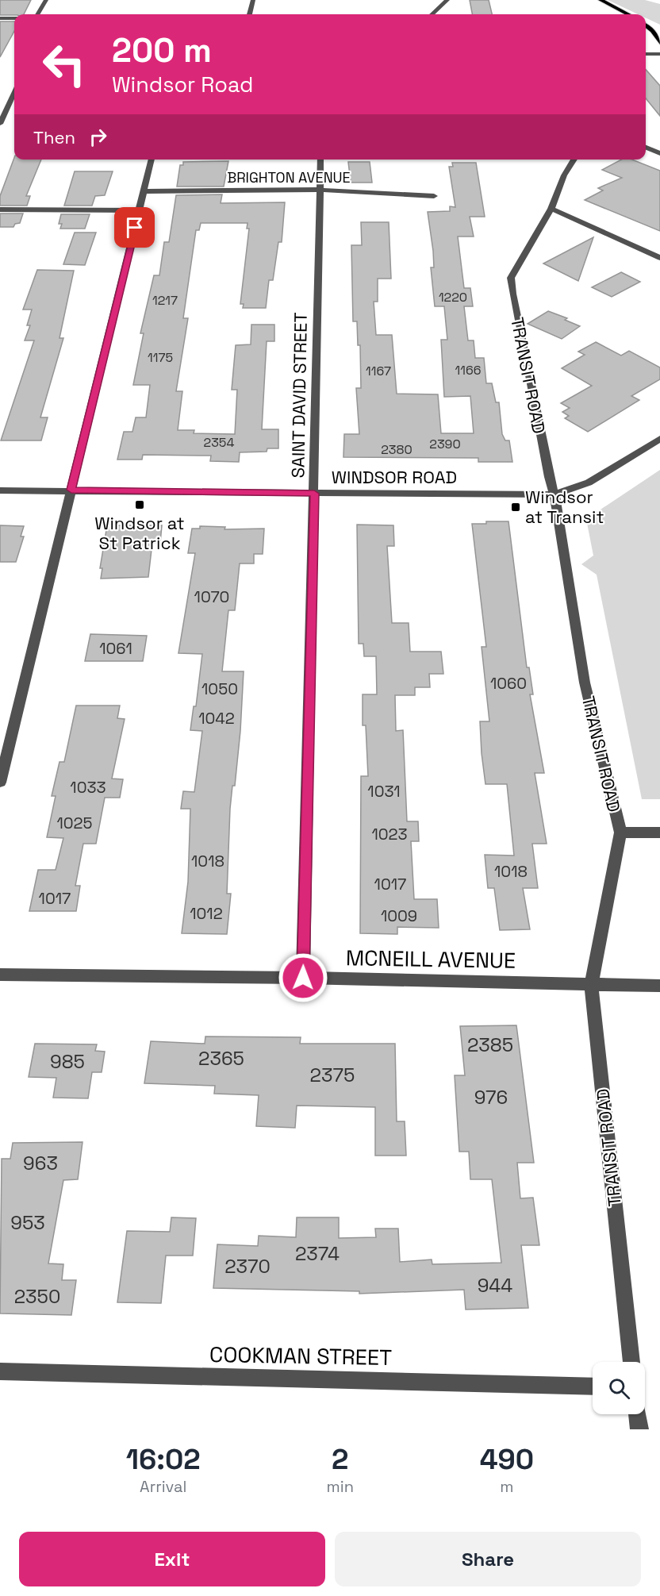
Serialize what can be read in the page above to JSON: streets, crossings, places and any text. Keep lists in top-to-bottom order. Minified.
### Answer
{"streets":{"street":["BRIGHTON AVENUE","TRANSIT ROAD","SAINT DAVID STREET","WINDSOR ROAD","MCNEILL AVENUE","COOKMAN STREET"]},"crossings":[["BRIGHTON AVENUE","SAINT DAVID STREET"],["TRANSIT ROAD","WINDSOR ROAD"],["TRANSIT ROAD","MCNEILL AVENUE"],["SAINT DAVID STREET","WINDSOR ROAD"],["SAINT DAVID STREET","MCNEILL AVENUE"]],"places":{"transit":["Windsor at St Patrick","Windsor at Transit"]},"house_numbers":["1220","1217","1175","1166","1167","2354","2390","2380","1070","1061","1060","1050","1042","1033","1031","1025","1023","1018","1018","1017","1017","1012","1009","2385","2365","985","2375","976","963","953","2374","2370","944","2350"],"page":{"turn":["200 m","Windsor Road"],"then":"Then","eta":["16:02","Arrival","2","min","490","m"],"buttons":["Exit","Share"]}}
